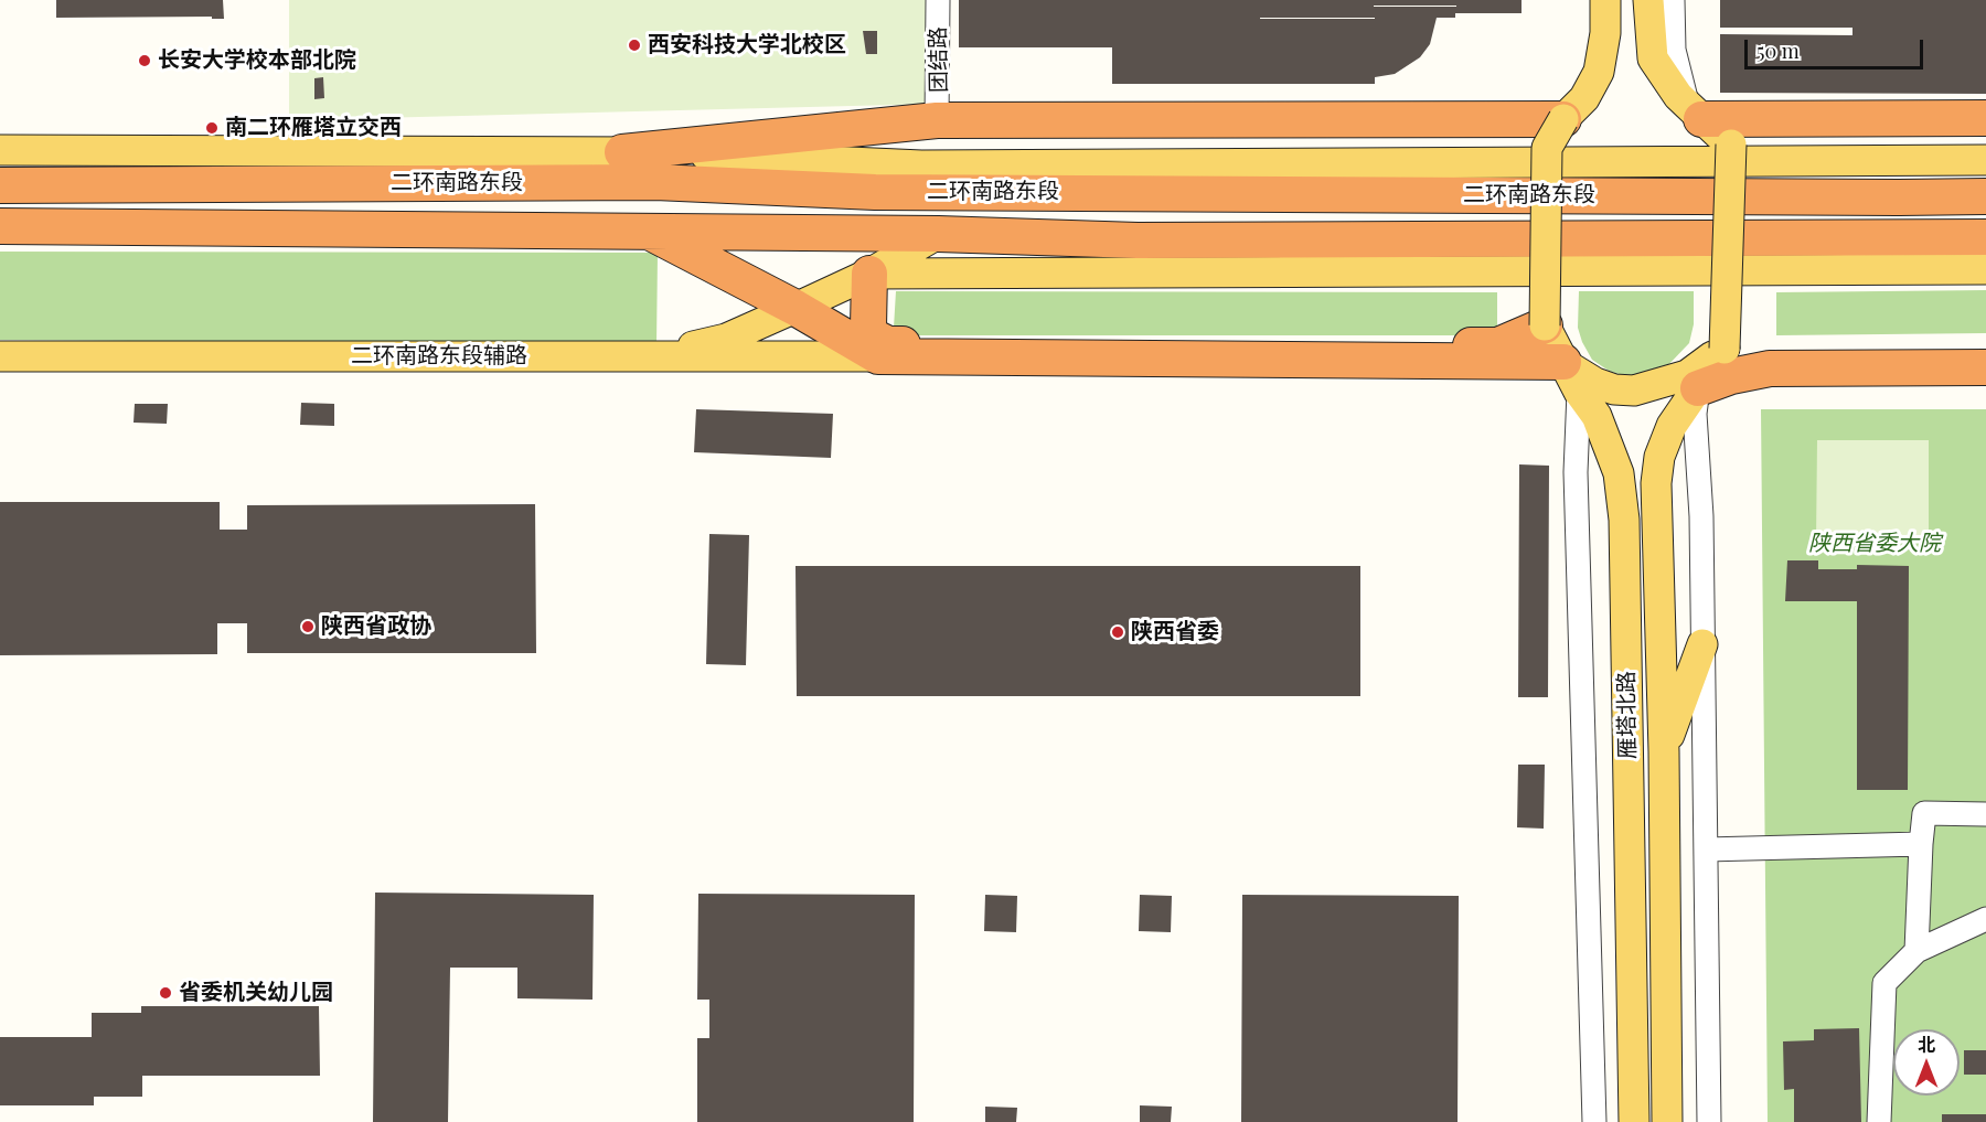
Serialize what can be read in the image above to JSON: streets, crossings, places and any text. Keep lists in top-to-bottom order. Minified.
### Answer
{"streets":{"highway":["二环南路东段"],"main road":["二环南路东段辅路","雁塔北路"],"street":["团结路"]},"parks":["陕西省委大院"],"places":["西安科技大学北校区","长安大学校本部北院","南二环雁塔立交西","陕西省政协","陕西省委","省委机关幼儿园"],"scale_bar":"50 m","north":"top"}
